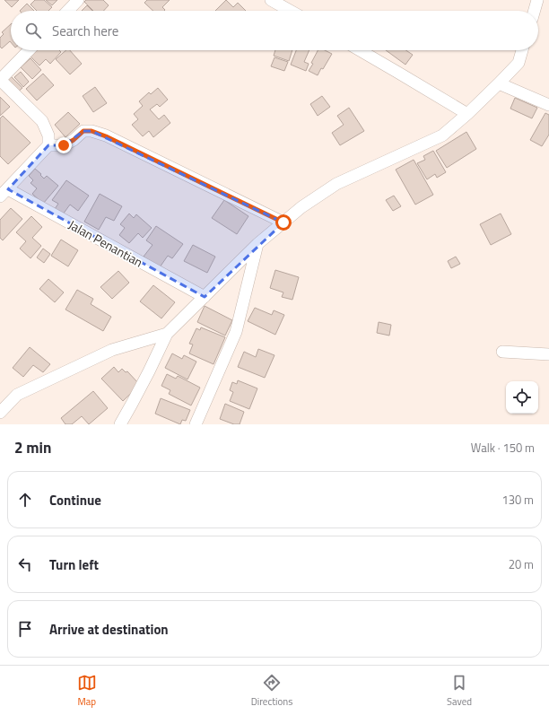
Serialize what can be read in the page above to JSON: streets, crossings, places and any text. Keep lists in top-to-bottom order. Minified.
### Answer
{"streets":{"street":["Jalan Penantian"]},"page":{"search":"Search here","heading":["2 min","Walk · 150 m"],"list":[["Continue","130 m"],["Turn left","20 m"],"Arrive at destination"],"nav":["Map","Directions","Saved"]}}
